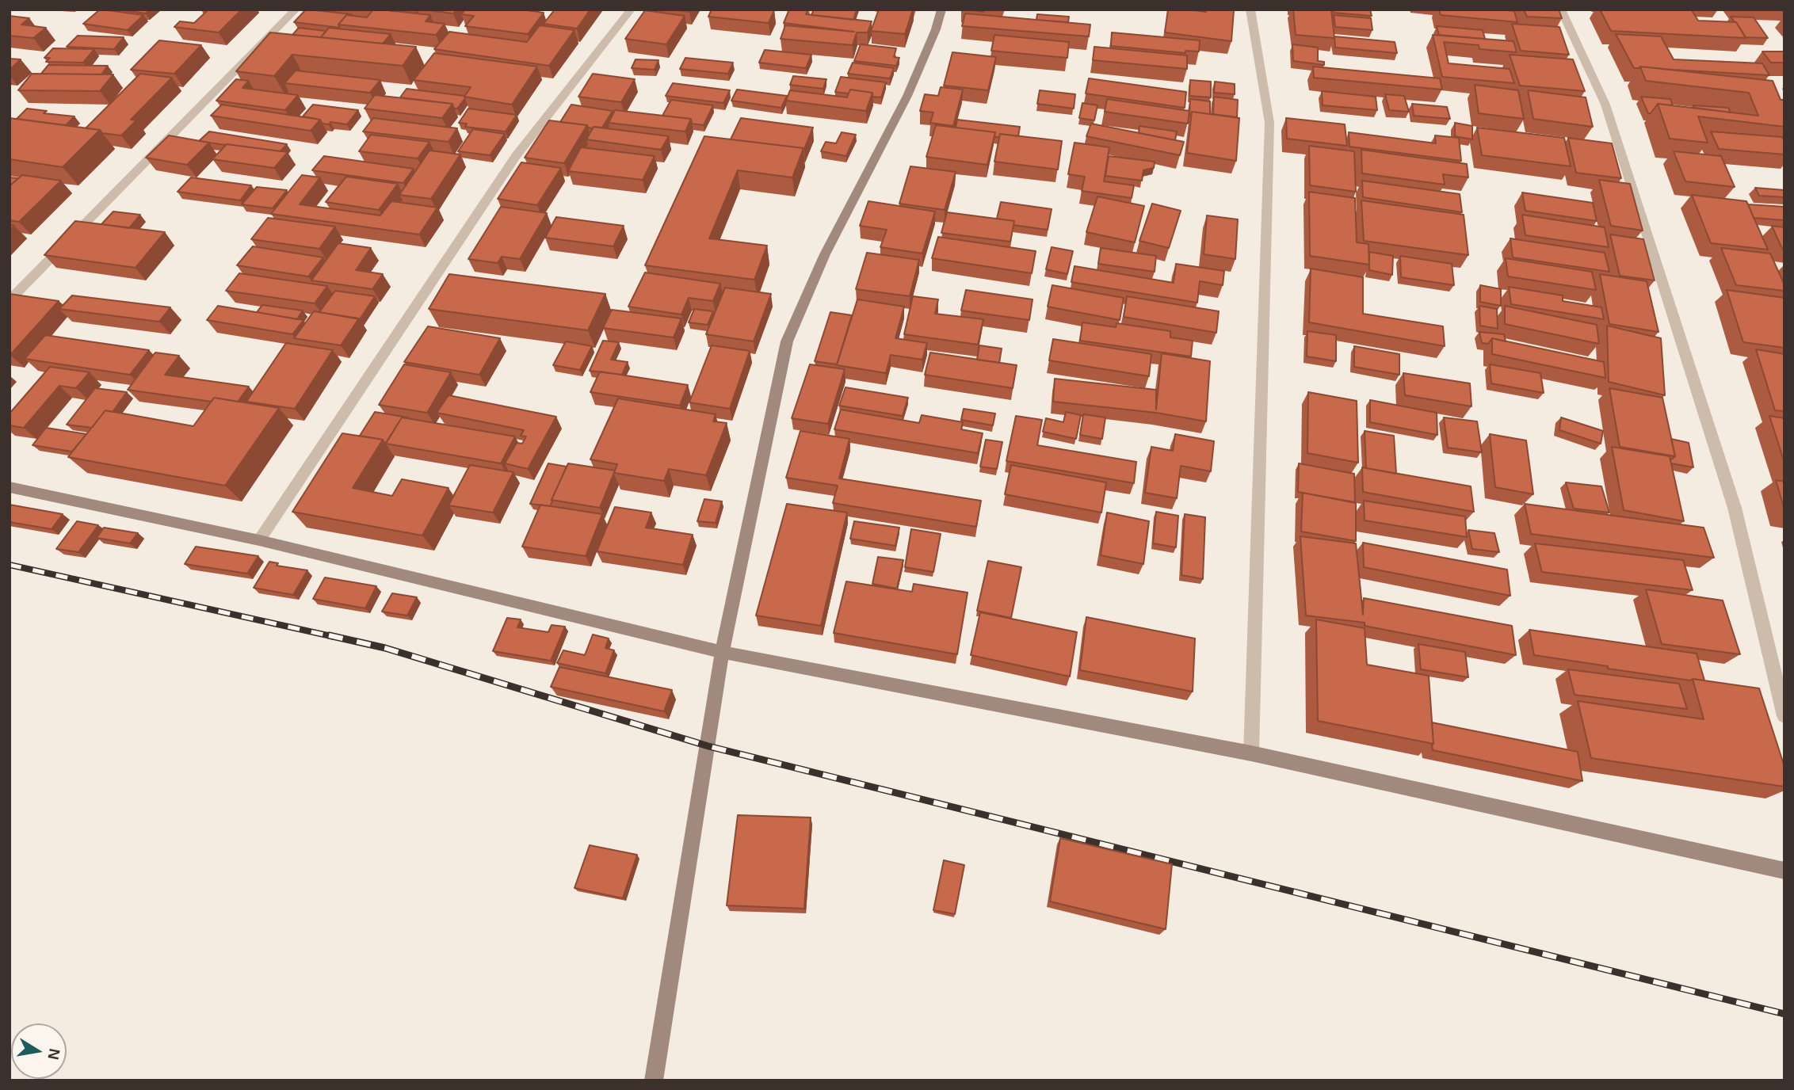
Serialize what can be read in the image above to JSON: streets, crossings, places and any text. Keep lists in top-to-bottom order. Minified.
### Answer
{"north":"right"}
